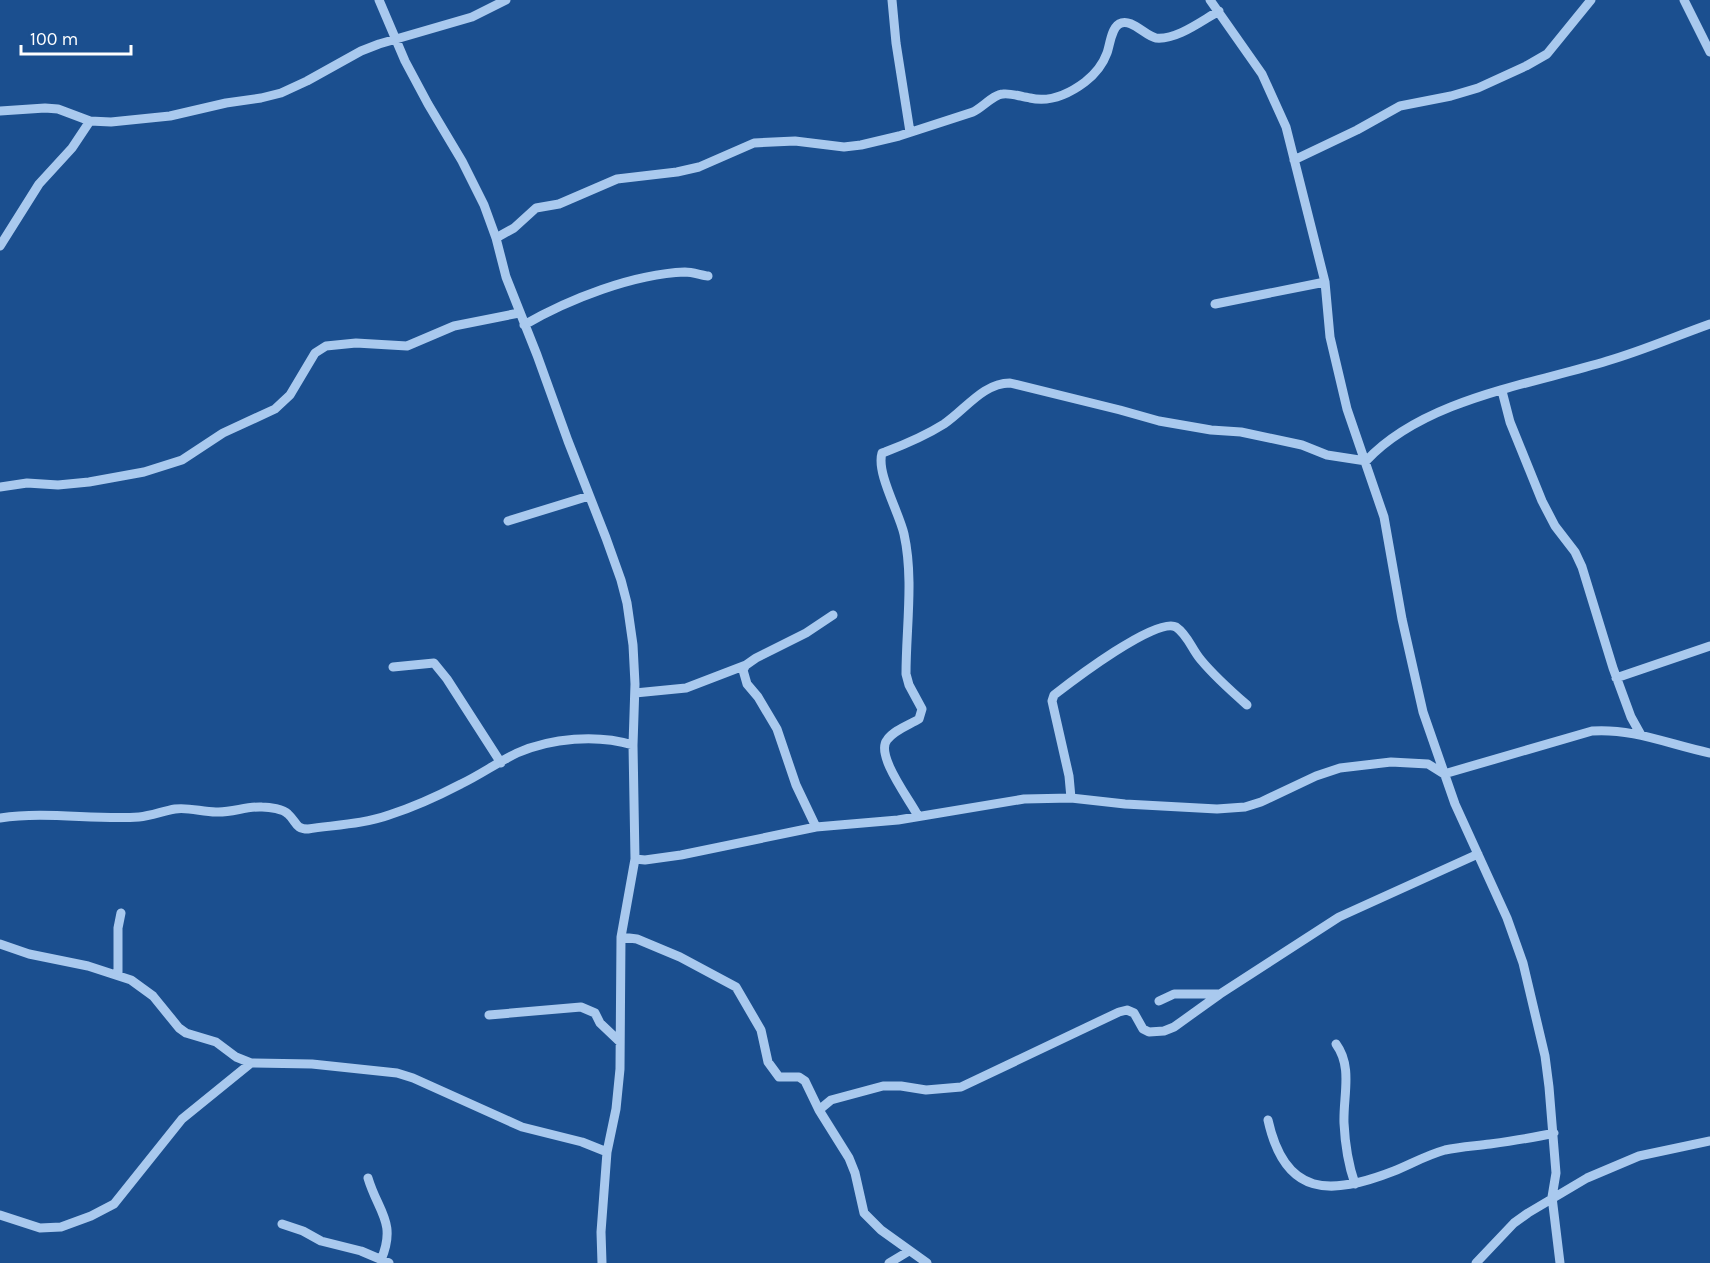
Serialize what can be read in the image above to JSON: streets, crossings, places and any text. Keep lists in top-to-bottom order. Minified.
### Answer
{"scale_bar":"100 m"}
